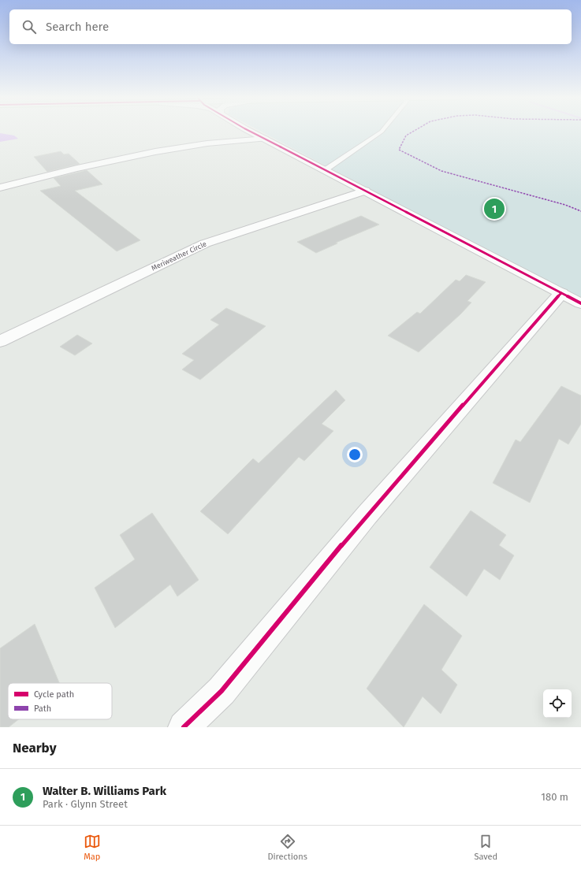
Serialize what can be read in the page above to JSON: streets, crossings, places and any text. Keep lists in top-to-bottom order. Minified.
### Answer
{"streets":{"street":["Meriweather Circle"]},"legend":["Cycle path","Path"],"page":{"search":"Search here","pins":"1","heading":"Nearby","list":[{"mark":"1","name":"Walter B. Williams Park","note":"Park · Glynn Street","value":"180 m"}],"nav":["Map","Directions","Saved"]}}
